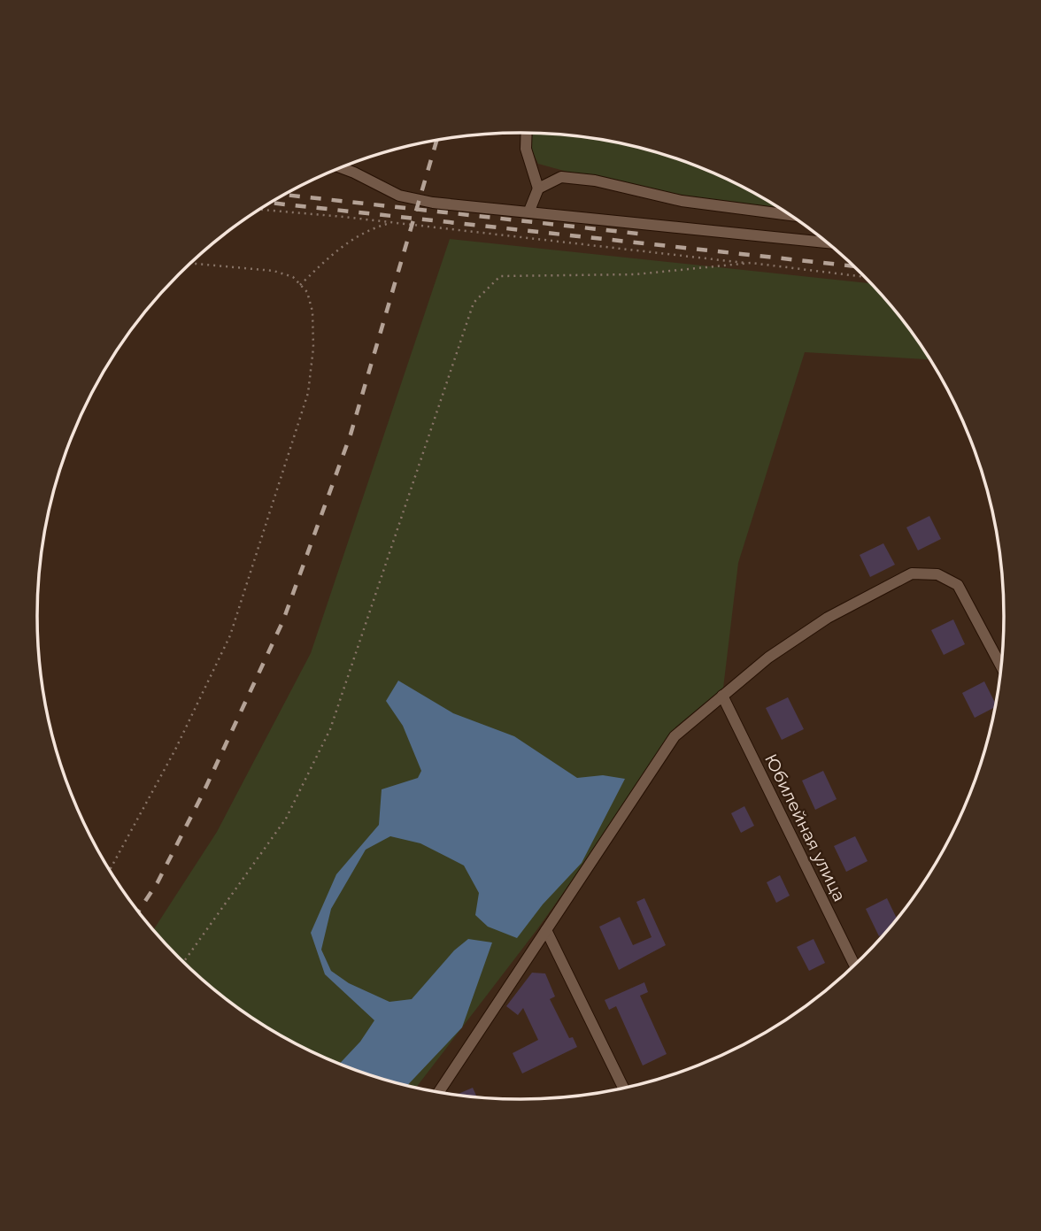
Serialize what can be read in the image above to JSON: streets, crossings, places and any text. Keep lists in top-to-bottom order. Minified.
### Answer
{"streets":{"street":["Юбилейная улица"]}}
